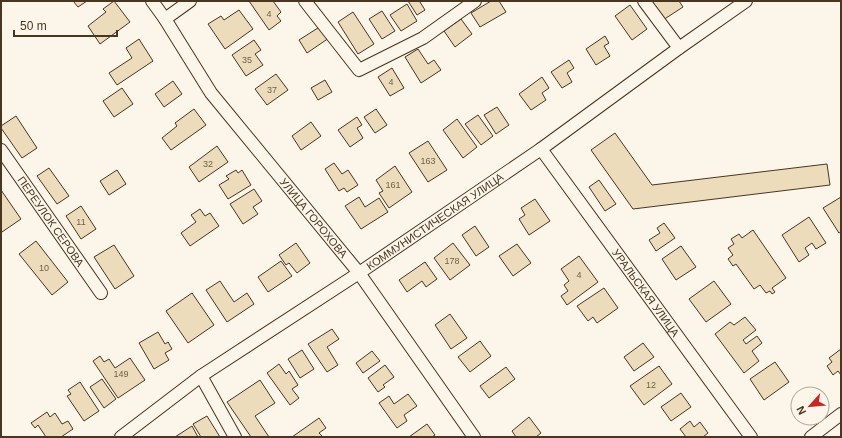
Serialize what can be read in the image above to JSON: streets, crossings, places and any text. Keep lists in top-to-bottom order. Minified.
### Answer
{"streets":{"street":["УЛИЦА ГОРОХОВА","ПЕРЕУЛОК СЕРОВА","КОММУНИСТИЧЕСКАЯ УЛИЦА","УРАЛЬСКАЯ УЛИЦА"]},"crossings":[["УЛИЦА ГОРОХОВА","КОММУНИСТИЧЕСКАЯ УЛИЦА"],["КОММУНИСТИЧЕСКАЯ УЛИЦА","УРАЛЬСКАЯ УЛИЦА"]],"house_numbers":["4","35","4","37","163","32","161","11","178","10","4","149","12"],"scale_bar":"50 m","north":"bottom left"}
